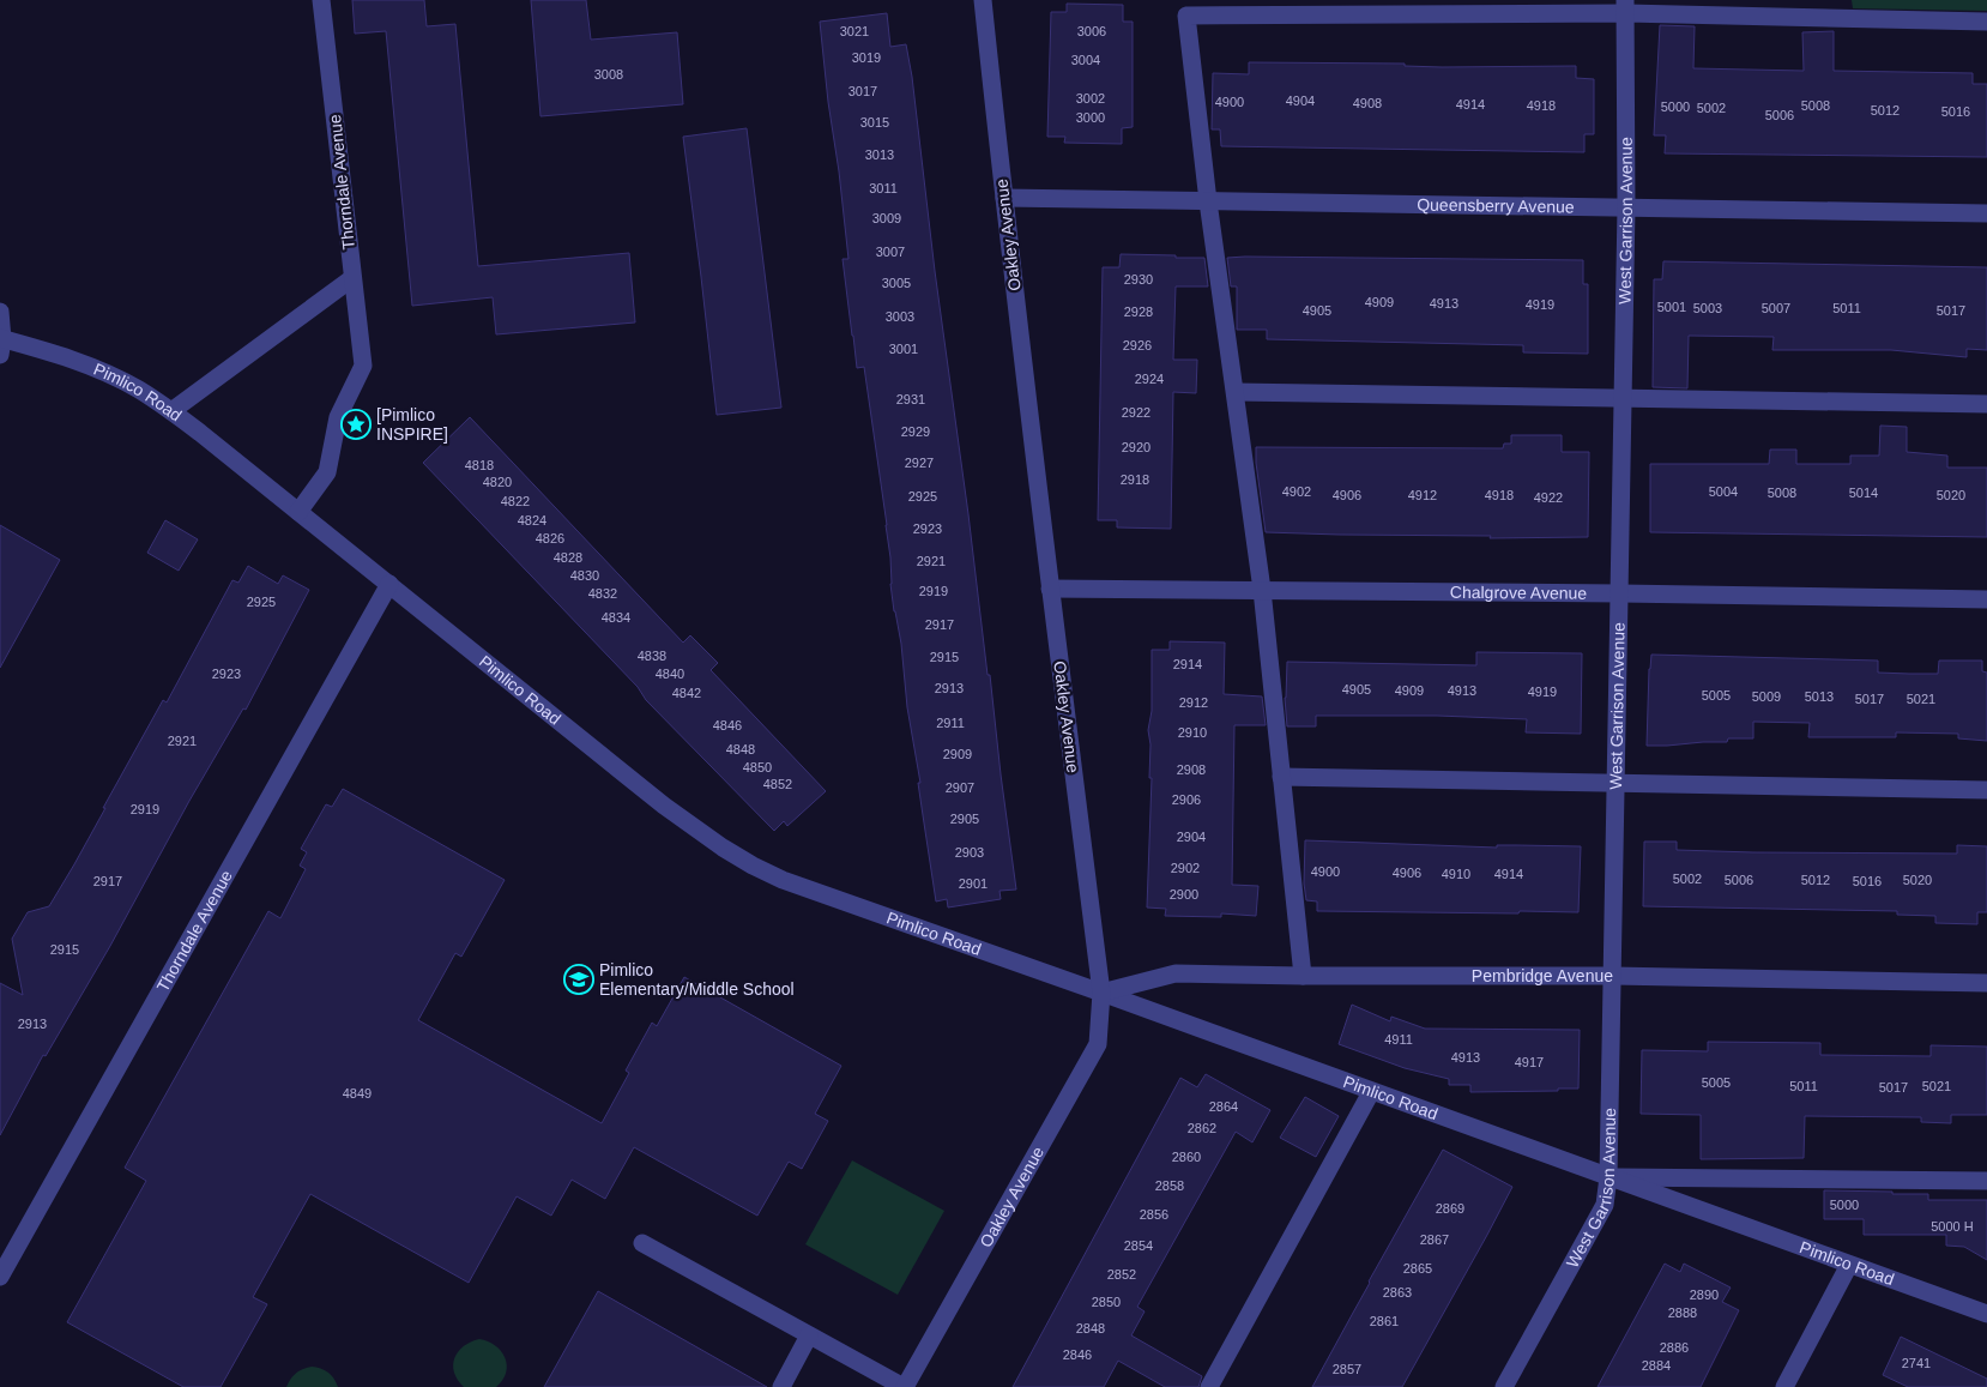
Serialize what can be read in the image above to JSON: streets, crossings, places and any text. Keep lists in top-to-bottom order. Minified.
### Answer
{"streets":{"street":["Thorndale Avenue","Queensberry Avenue","West Garrison Avenue","Oakley Avenue","Pimlico Road","Chalgrove Avenue","Pembridge Avenue"]},"crossings":[["Thorndale Avenue","Pimlico Road"],["Queensberry Avenue","West Garrison Avenue"],["Queensberry Avenue","Oakley Avenue"],["West Garrison Avenue","Pimlico Road"],["West Garrison Avenue","Chalgrove Avenue"],["West Garrison Avenue","Pembridge Avenue"],["Oakley Avenue","Pimlico Road"],["Oakley Avenue","Chalgrove Avenue"],["Oakley Avenue","Pembridge Avenue"],["Pimlico Road","Pembridge Avenue"]],"places":{"place":["[Pimlico INSPIRE]"],"school or university":["Pimlico Elementary/Middle School"]},"house_numbers":["3021","3006","3019","3004","3008","3017","3002","4904","4900","4908","4914","4918","5008","5000","5002","5012","5016","5006","3000","3015","3013","3011","3009","3007","2930","3005","4909","4913","4919","5001","5003","5007","5011","4905","5017","2928","3003","2926","3001","2924","2931","2922","2929","2920","2927","4818","2918","4820","4902","5004","5008","5014","4906","4912","4918","5020","2925","4922","4822","4824","2923","4826","4828","2921","4830","2919","4832","2925","4834","2917","4838","2915","2914","2923","4840","2913","4905","4909","4913","4919","4842","5005","5009","5013","5017","5021","2912","2911","4846","2910","2921","4848","2909","4850","2908","4852","2907","2906","2919","2905","2904","2903","2902","4900","4906","4910","4914","5002","5006","5012","5020","2917","5016","2901","2900","2915","2913","4911","4913","4917","5005","5011","5021","5017","4849","2864","2862","2860","2858","5000","2869","2856","5000 H","2867","2854","2865","2852","2863","2890","2850","2888","2861","2848","2886","2846","2741","2884","2857"]}
